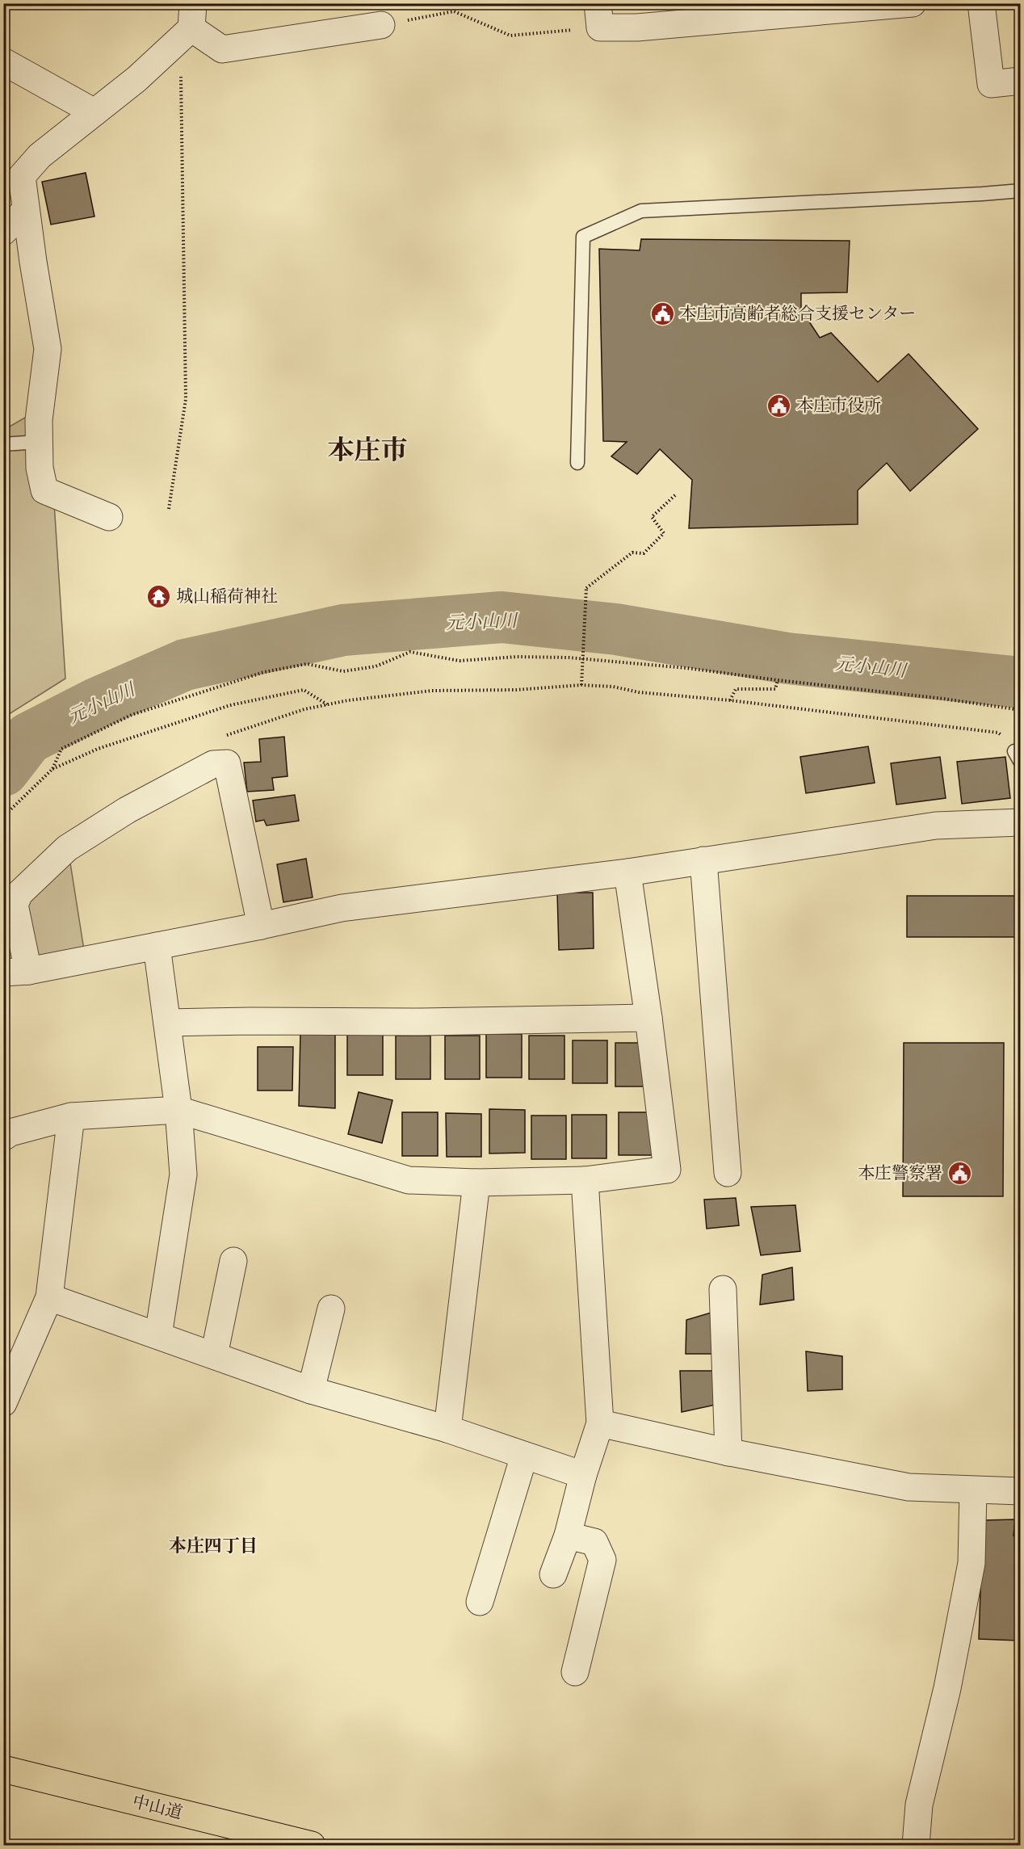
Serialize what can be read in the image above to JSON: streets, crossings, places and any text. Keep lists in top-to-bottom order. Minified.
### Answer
{"streets":{"highway":["中山道"]},"districts":["本庄市","本庄四丁目"],"water":["元小山川"],"places":{"public building":["本庄市高齢者総合支援センター","本庄市役所","本庄警察署"],"temple":["城山稲荷神社"]}}
